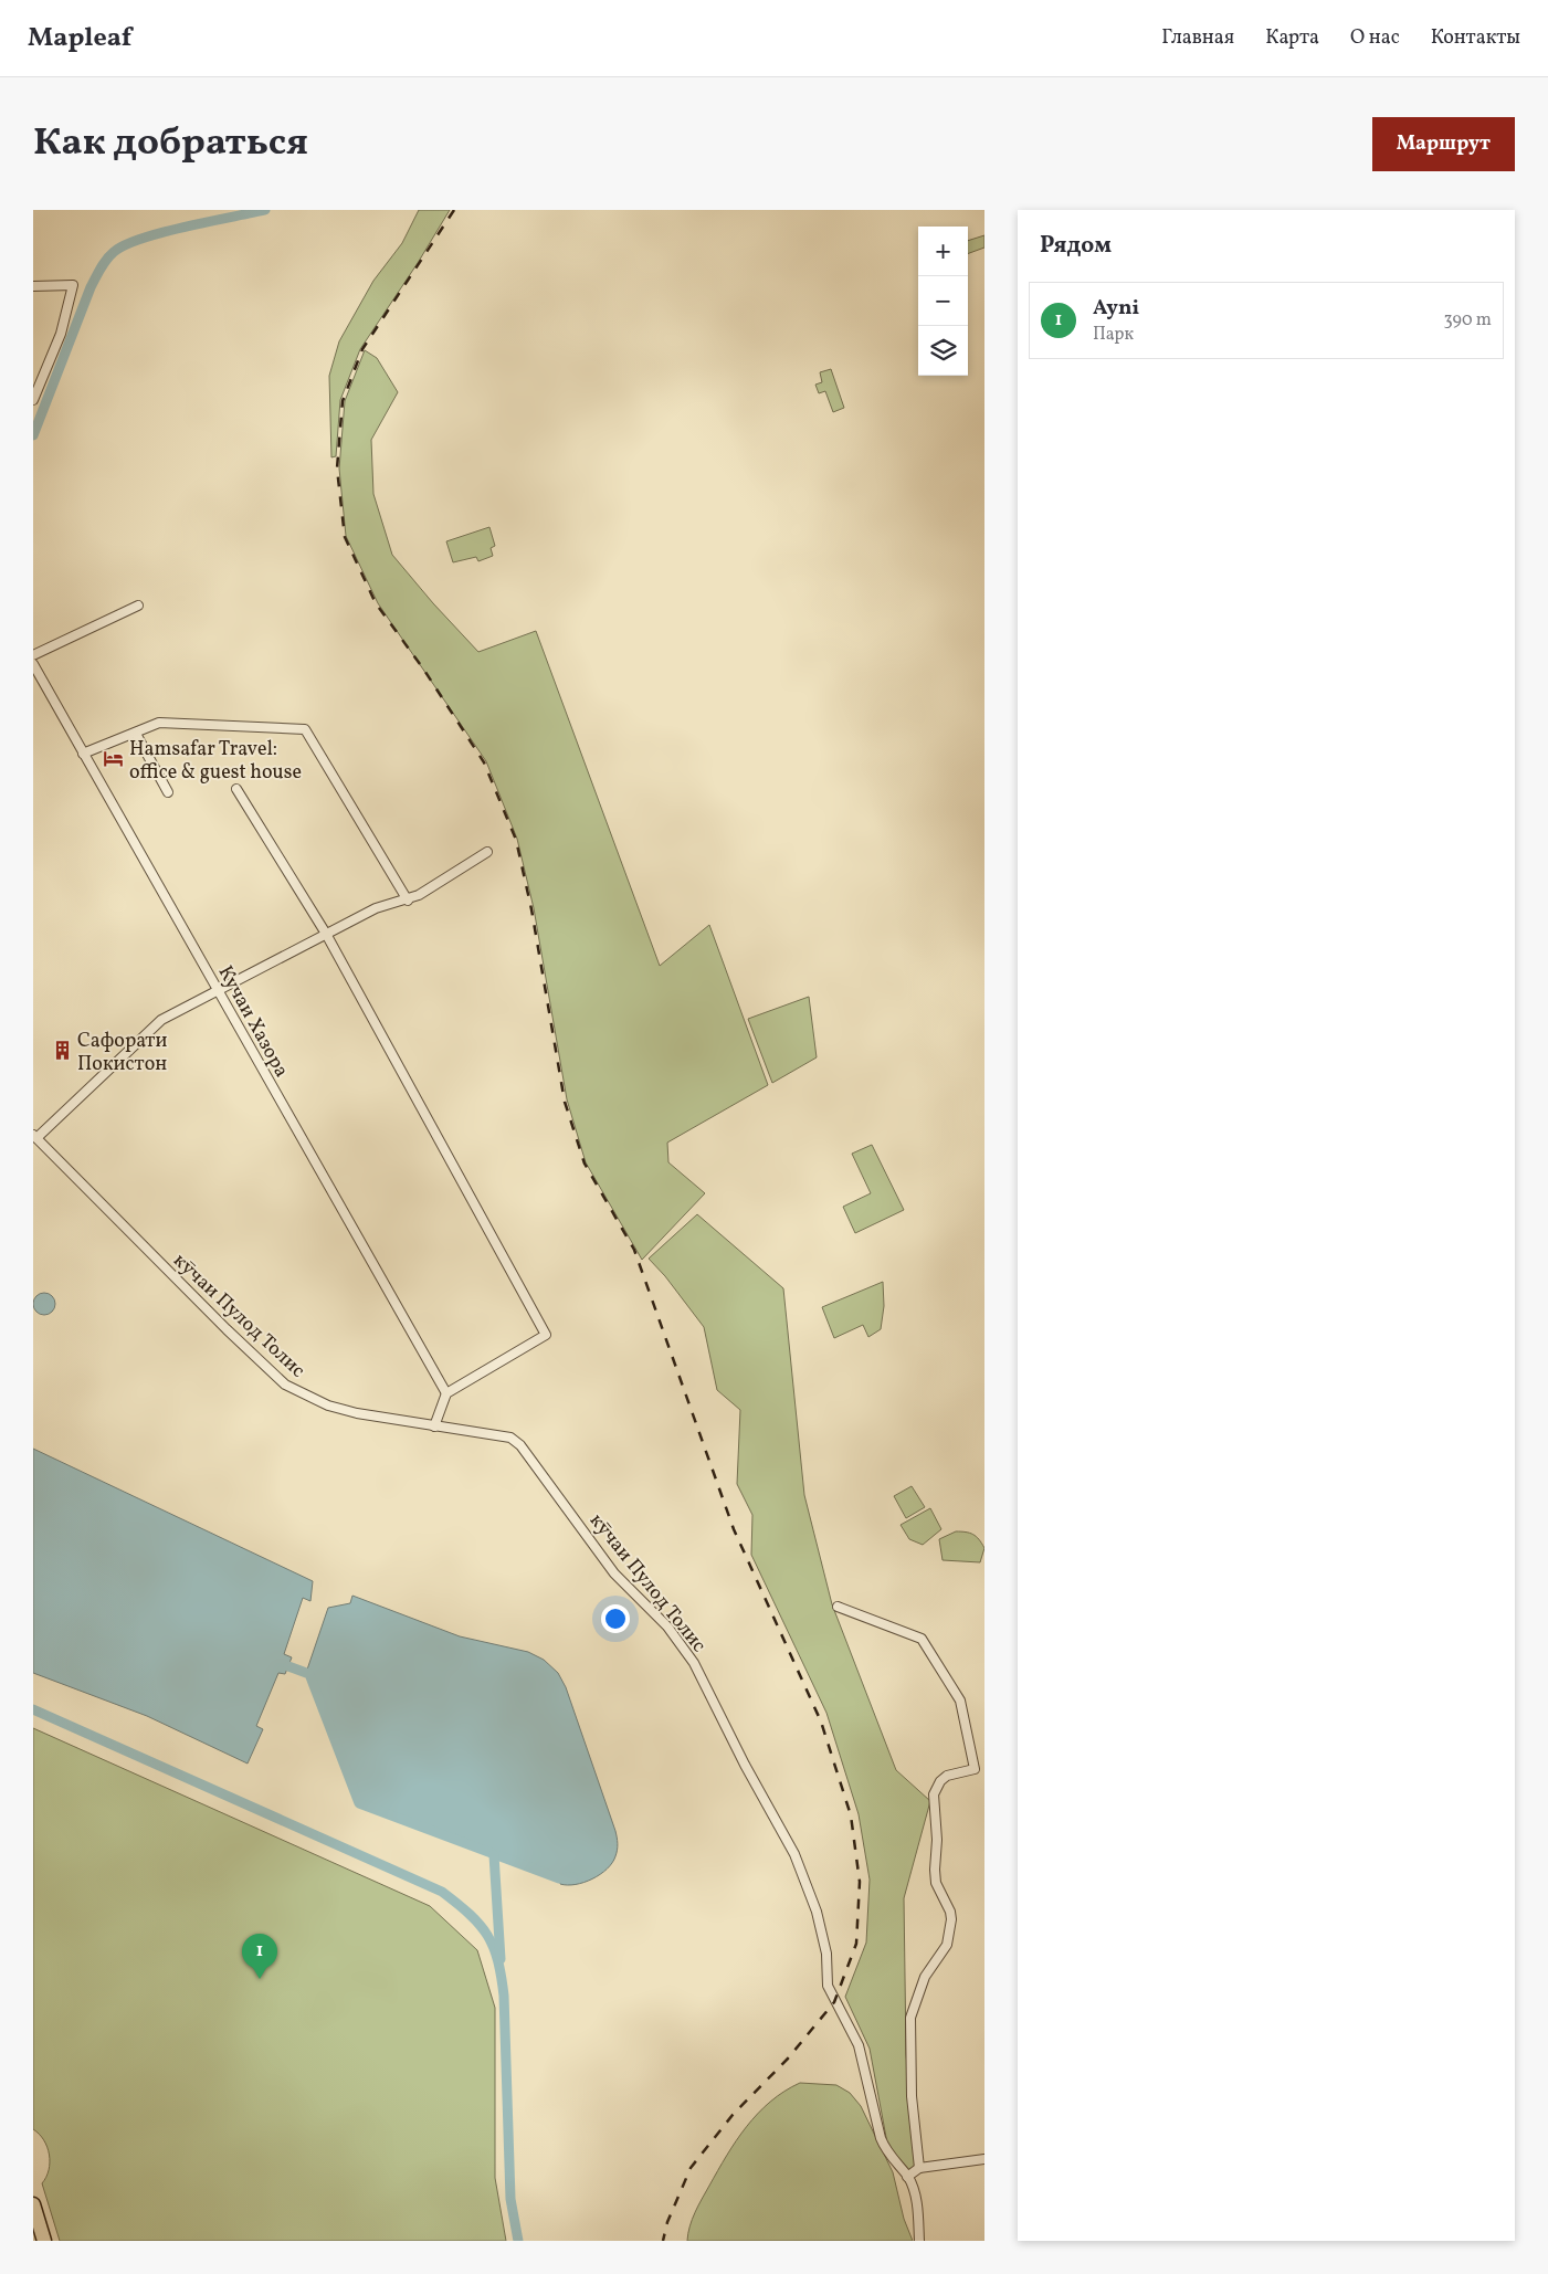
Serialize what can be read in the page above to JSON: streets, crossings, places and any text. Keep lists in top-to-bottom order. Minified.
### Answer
{"streets":{"street":["Кучаи Хазора","кӯчаи Пулод Толис"]},"places":{"hotel":["Hamsafar Travel: office & guest house"],"building":["Сафорати Покистон"]},"page":{"header":"Mapleaf","nav":["Главная","Карта","О нас","Контакты"],"title":"Как добраться","buttons":"Маршрут","heading":"Рядом","map_buttons":["+","−"],"list":[{"mark":"1","name":"Ayni","note":"Парк","value":"390 m"}],"pins":"1"}}
